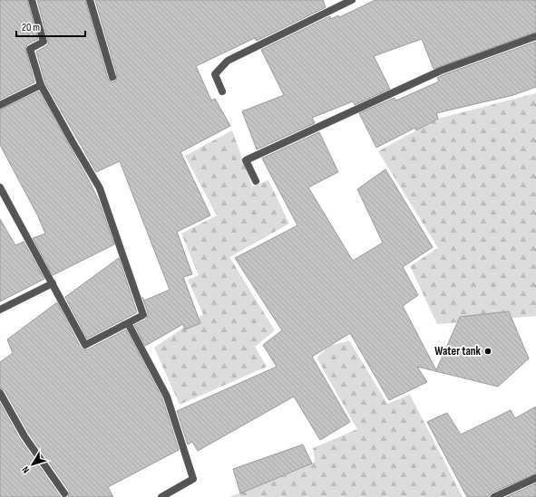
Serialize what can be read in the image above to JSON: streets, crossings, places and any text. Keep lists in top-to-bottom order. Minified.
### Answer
{"places":["Water tank"],"scale_bar":"20 m","north":"bottom left"}
